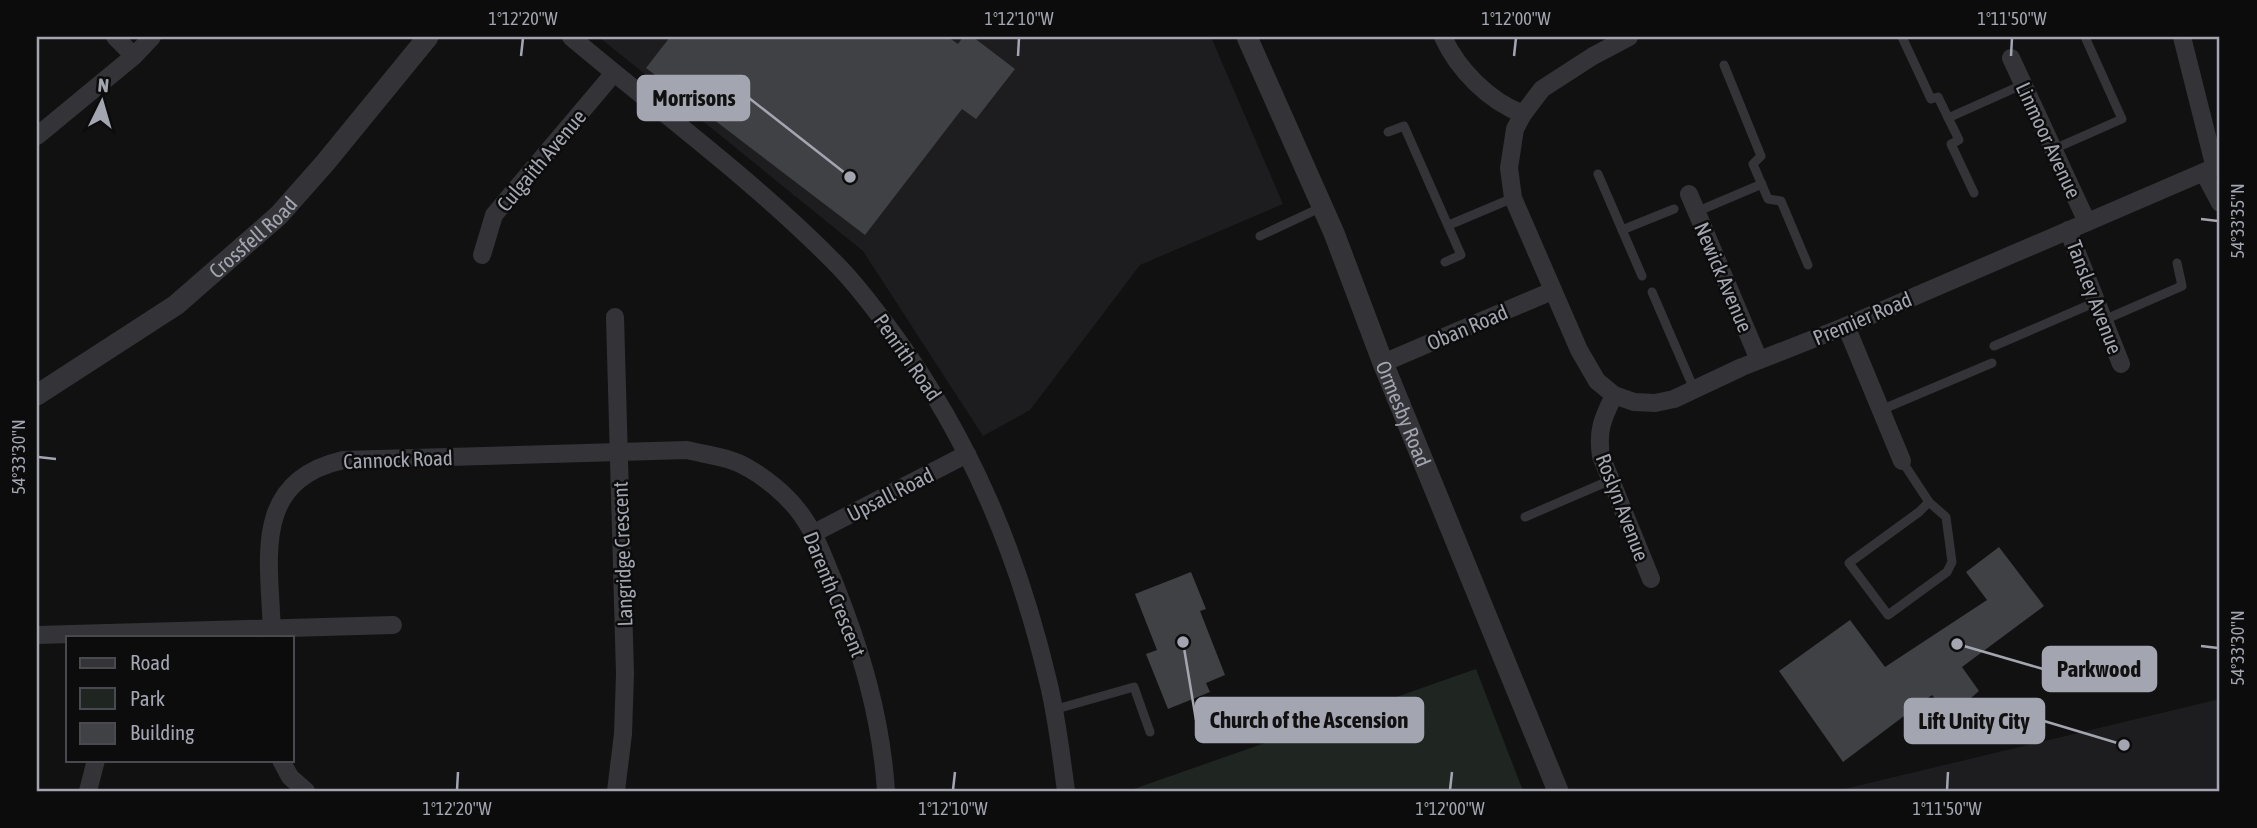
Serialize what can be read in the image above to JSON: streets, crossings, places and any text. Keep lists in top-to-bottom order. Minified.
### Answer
{"streets":{"street":["Linmoor Avenue","Culgaith Avenue","Crossfell Road","Newick Avenue","Tansley Avenue","Premier Road","Oban Road","Penrith Road","Ormesby Road","Cannock Road","Upsall Road","Roslyn Avenue","Langridge Crescent","Darenth Crescent"]},"crossings":[["Linmoor Avenue","Premier Road"],["Culgaith Avenue","Penrith Road"],["Newick Avenue","Premier Road"],["Tansley Avenue","Premier Road"],["Premier Road","Roslyn Avenue"],["Oban Road","Ormesby Road"],["Penrith Road","Upsall Road"],["Cannock Road","Langridge Crescent"],["Cannock Road","Darenth Crescent"],["Upsall Road","Darenth Crescent"],["Langridge Crescent","Darenth Crescent"]],"places":["Morrisons","Church of the Ascension","Parkwood","Lift Unity City"],"legend":["Road","Park","Building"],"north":"top","coordinates":["1°12'20\"W","1°12'10\"W","1°12'00\"W","1°11'50\"W","54°33'35\"N","54°33'30\"N"]}
